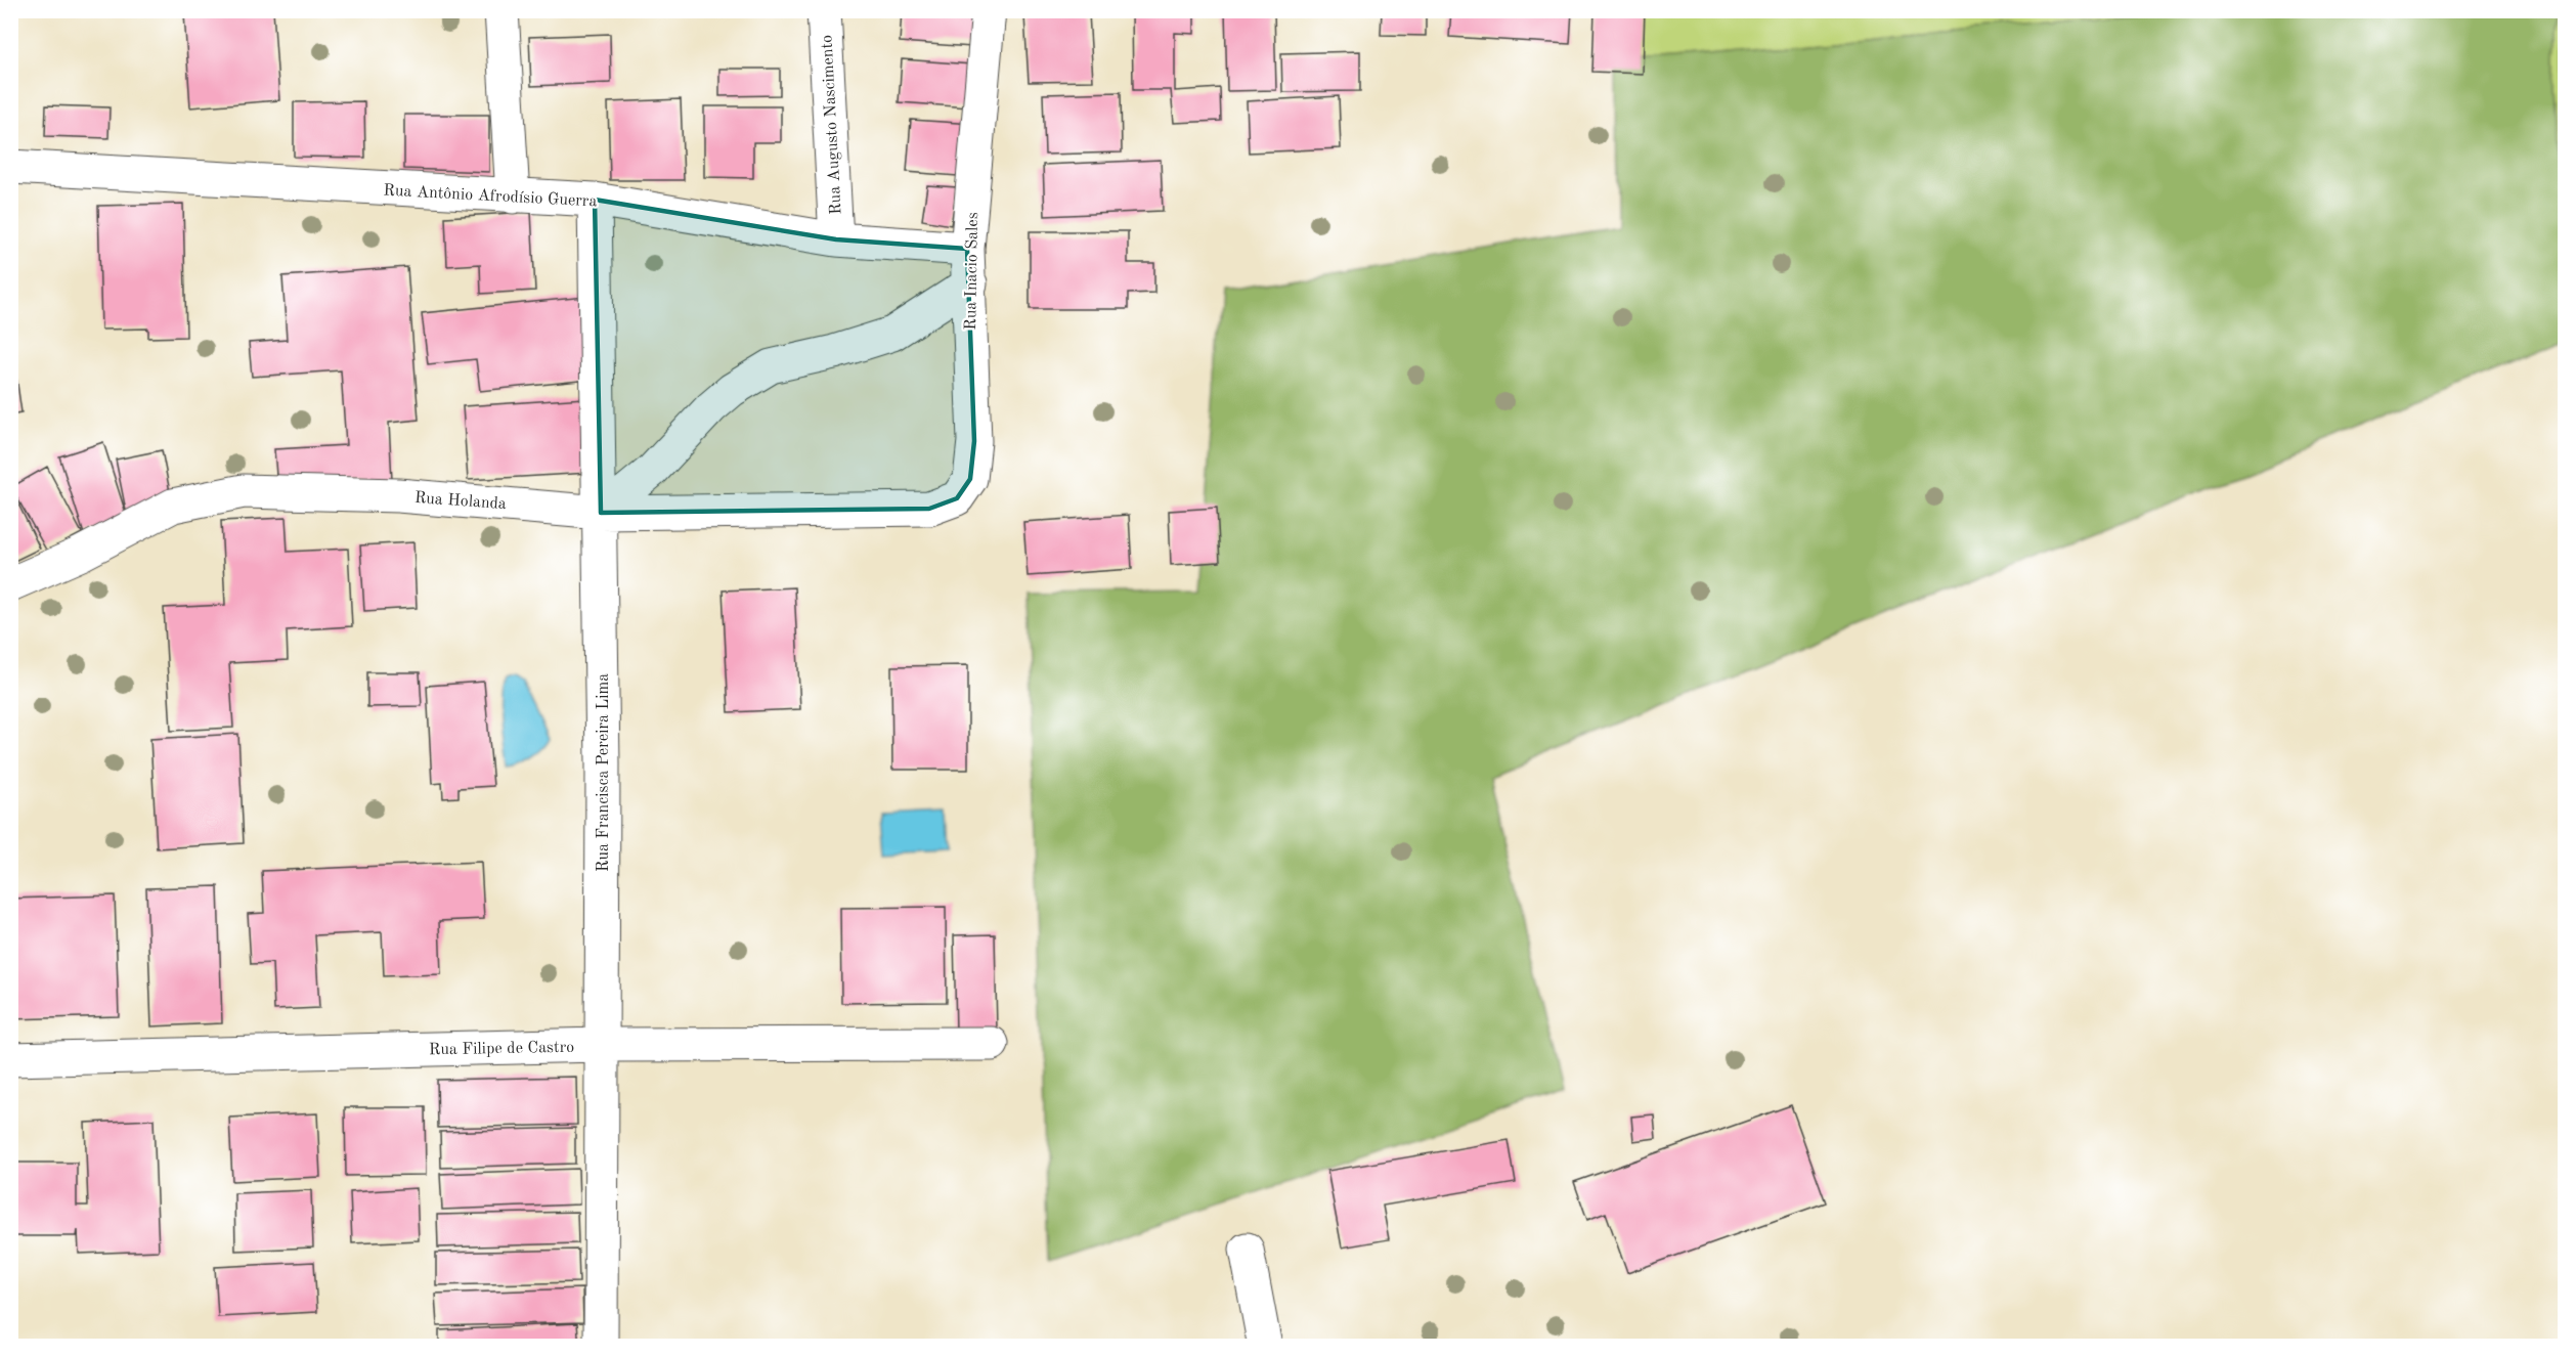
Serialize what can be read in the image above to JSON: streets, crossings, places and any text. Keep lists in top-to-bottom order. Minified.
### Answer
{"streets":{"street":["Rua Augusto Nascimento","Rua Antônio Afrodísio Guerra","Rua Inacio Sales","Rua Holanda","Rua Francisca Pereira Lima","Rua Filipe de Castro"]},"crossings":[["Rua Augusto Nascimento","Rua Antônio Afrodísio Guerra"],["Rua Antônio Afrodísio Guerra","Rua Inacio Sales"],["Rua Antônio Afrodísio Guerra","Rua Francisca Pereira Lima"],["Rua Inacio Sales","Rua Holanda"],["Rua Holanda","Rua Francisca Pereira Lima"],["Rua Francisca Pereira Lima","Rua Filipe de Castro"]]}
